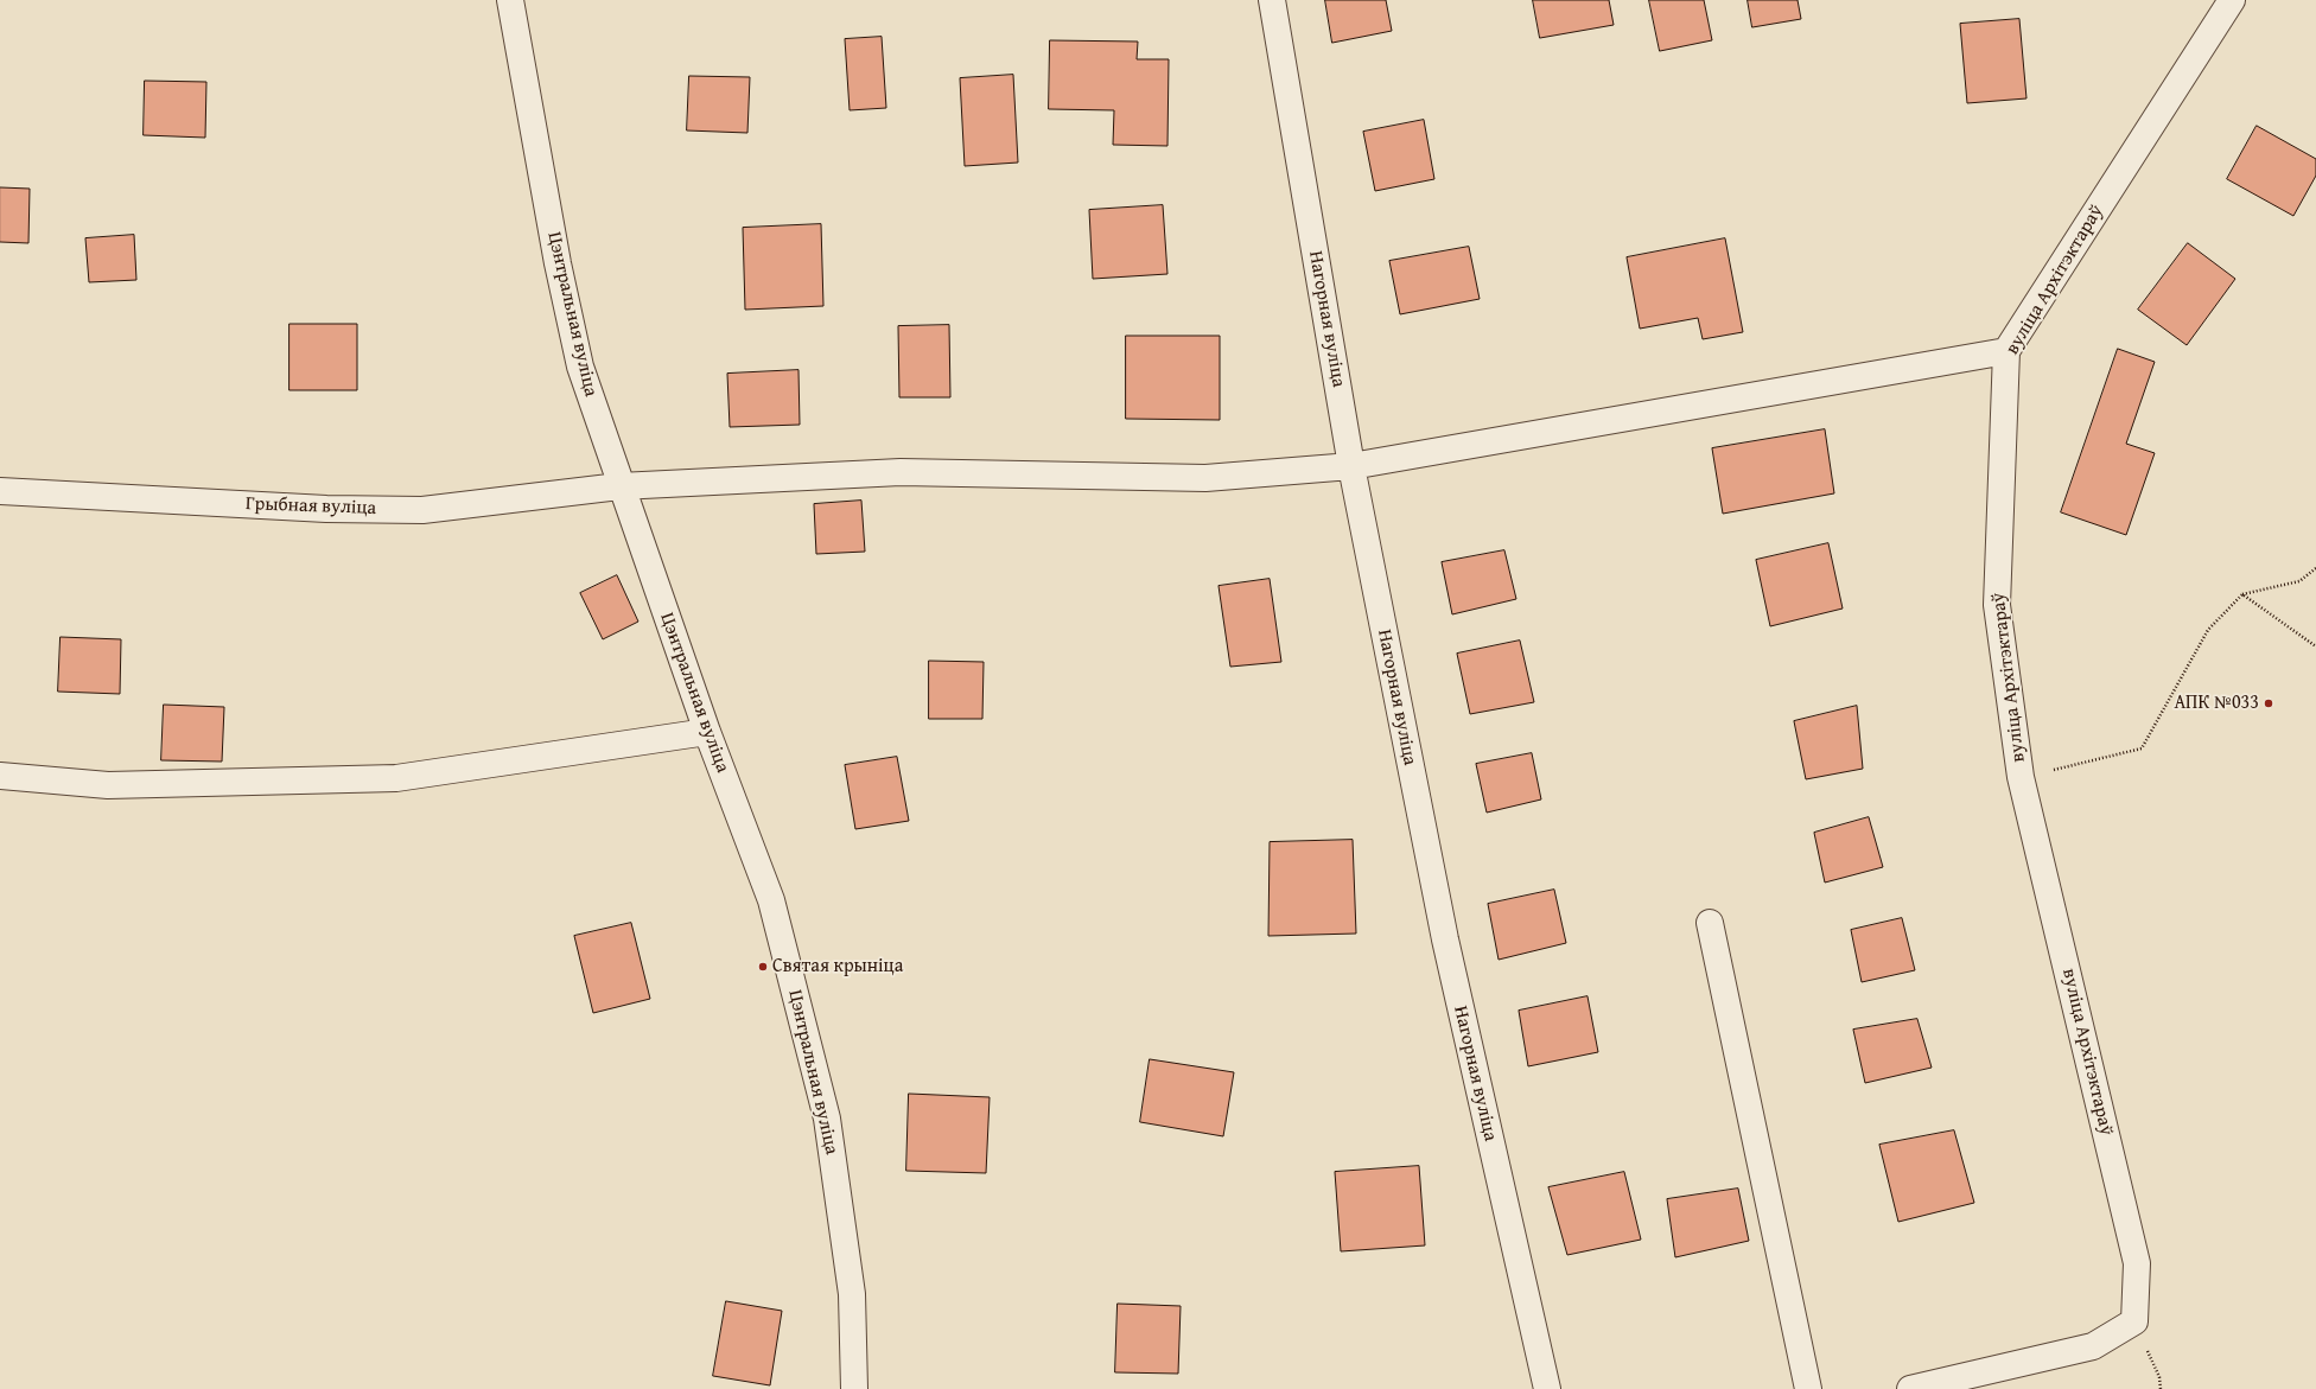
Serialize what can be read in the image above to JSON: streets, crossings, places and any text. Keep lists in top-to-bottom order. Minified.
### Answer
{"streets":{"street":["вуліца Архітэктараў","Цэнтральная вуліца","Нагорная вуліца","Грыбная вуліца"]},"crossings":[["вуліца Архітэктараў","Грыбная вуліца"],["Цэнтральная вуліца","Грыбная вуліца"],["Нагорная вуліца","Грыбная вуліца"]],"places":["АПК №033","Святая крыніца"]}
